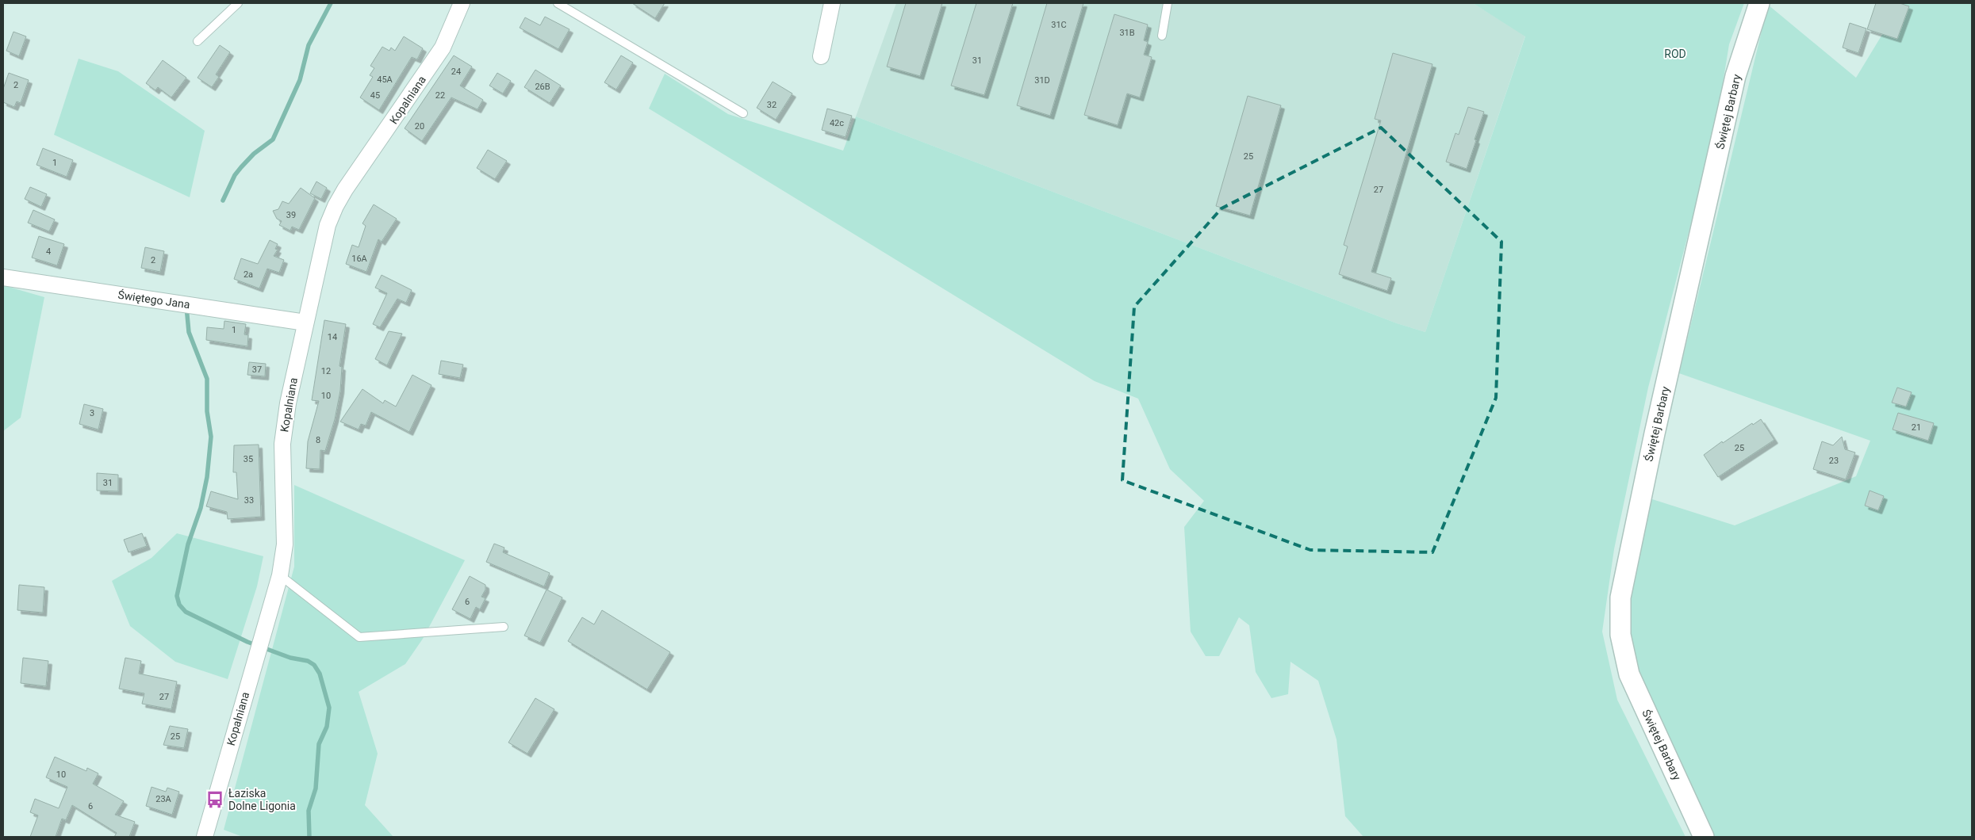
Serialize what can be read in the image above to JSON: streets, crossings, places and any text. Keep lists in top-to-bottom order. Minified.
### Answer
{"streets":{"street":["Kopalniana","Świętej Barbary","Świętego Jana"]},"crossings":[["Kopalniana","Świętego Jana"]],"parks":["ROD"],"places":{"bus stop":["Łaziska Dolne Ligonia"]},"house_numbers":["31C","31B","31","24","45A","31D","2","26B","45","22","32","42c","20","25","1","27","39","4","16A","2","2a","1","14","37","12","10","3","21","8","25","35","23","31","33","6","27","25","10","23A","6"]}
